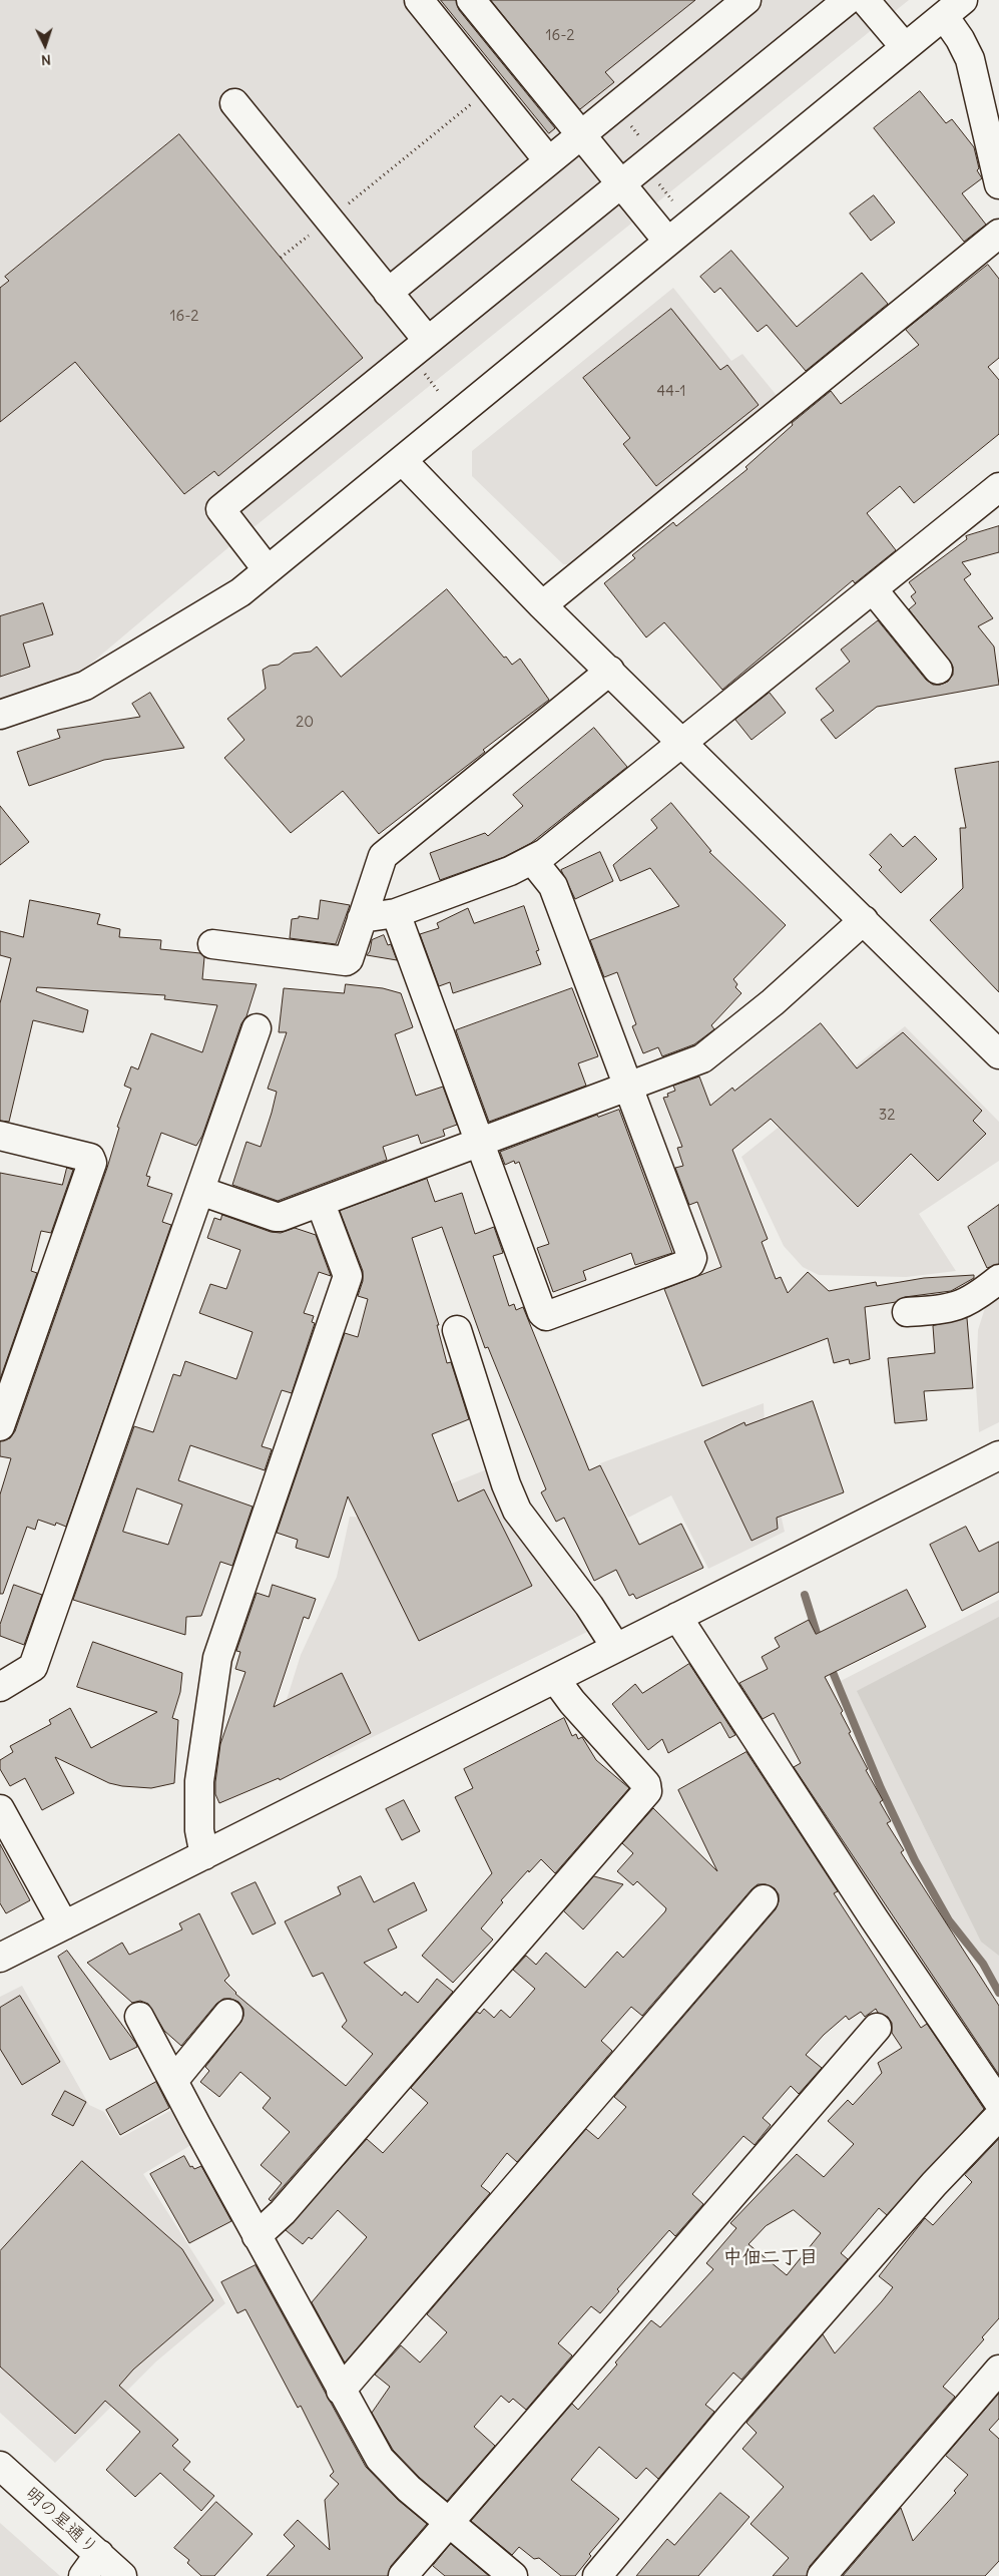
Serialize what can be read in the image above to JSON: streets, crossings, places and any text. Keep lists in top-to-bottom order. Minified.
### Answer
{"streets":{"street":["明の星通り"]},"districts":["中佃二丁目"],"house_numbers":["16-2","16-2","44-1","20","32"],"north":"bottom"}
